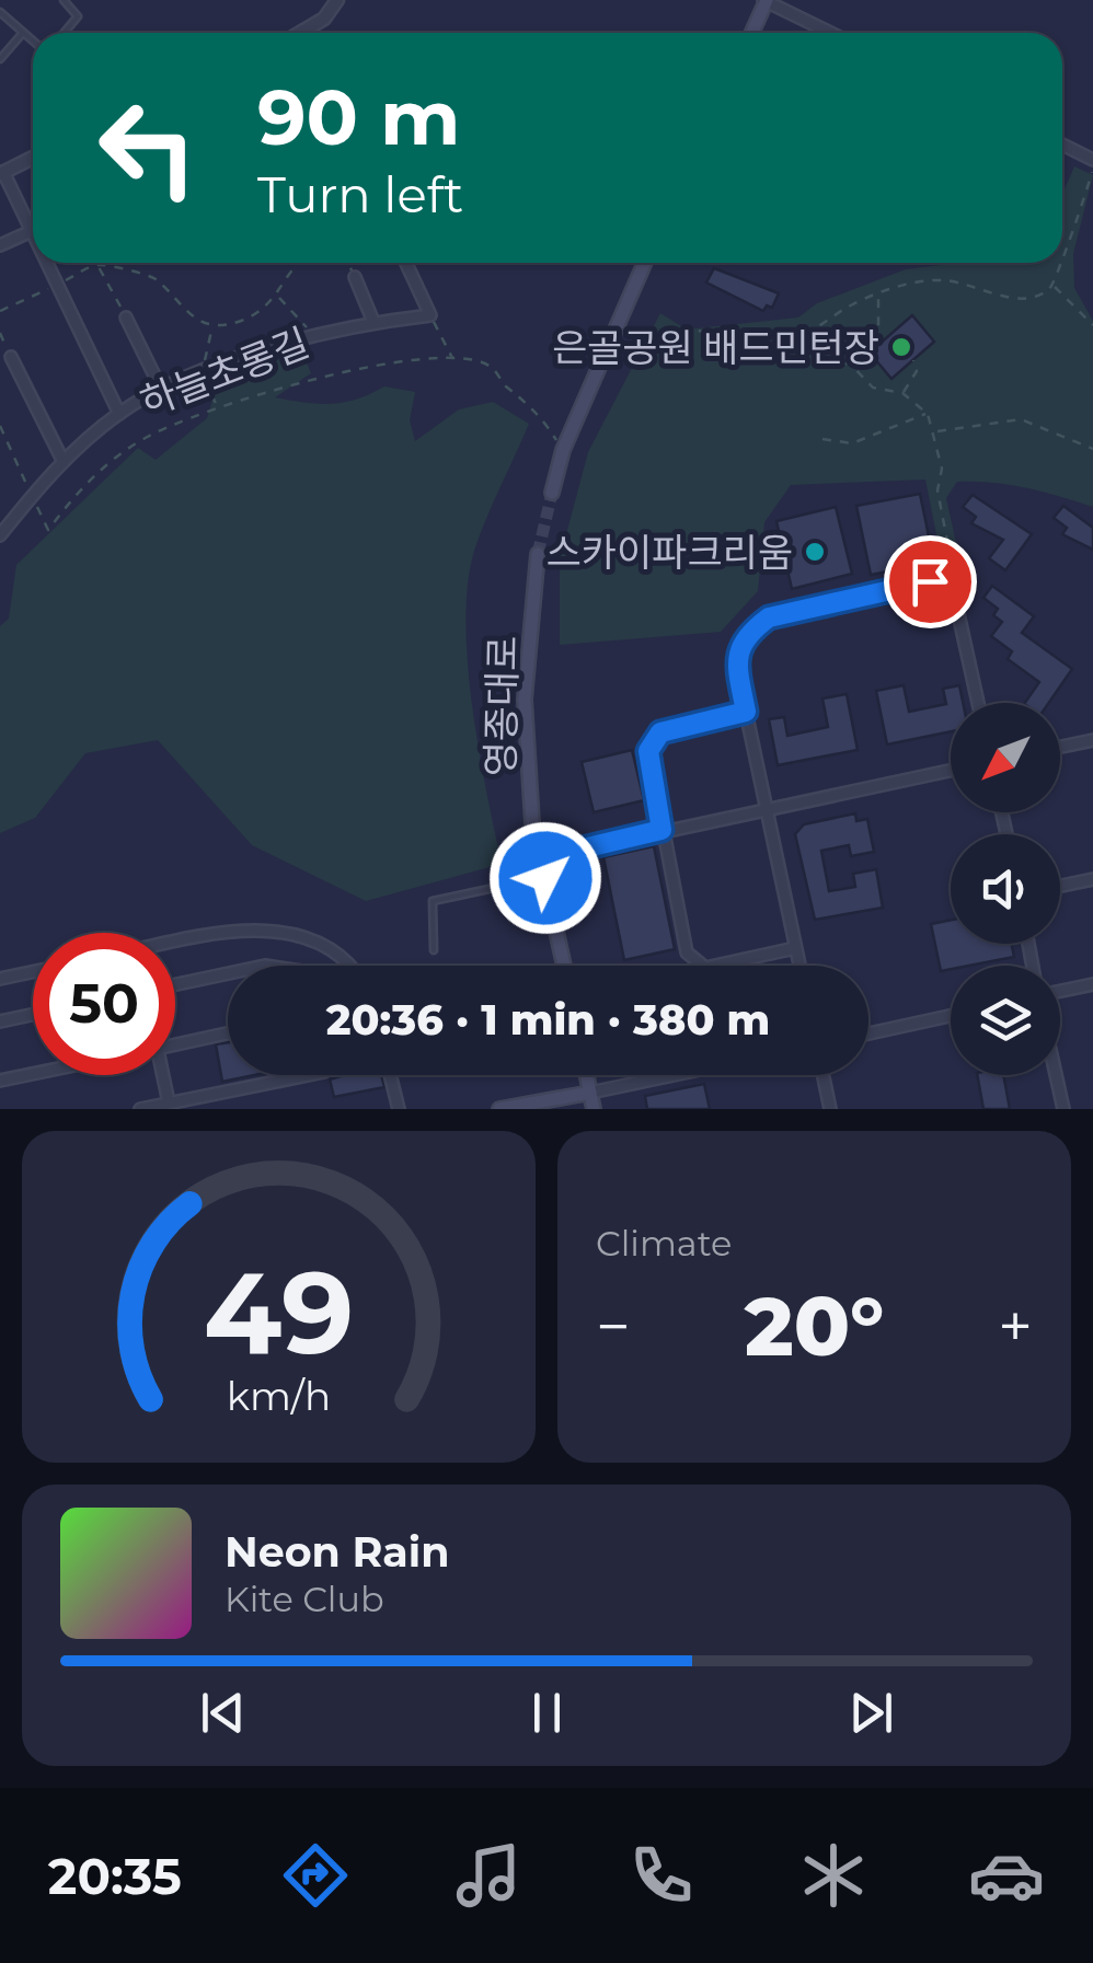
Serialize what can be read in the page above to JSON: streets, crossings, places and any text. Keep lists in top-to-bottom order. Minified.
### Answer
{"streets":{"main road":["영종대로"],"street":["하늘초롱길"]},"places":["은골공원 배드민턴장","스카이파크리움"],"north":"bottom left","page":{"turn":["90 m","Turn left"],"limit":"50","trip":"20:36 · 1 min · 380 m","tile":"Climate","heat":["−","20°","+"],"song":["Neon Rain","Kite Club"],"tabs":"20:35","gauge":["49","km/h"]}}
